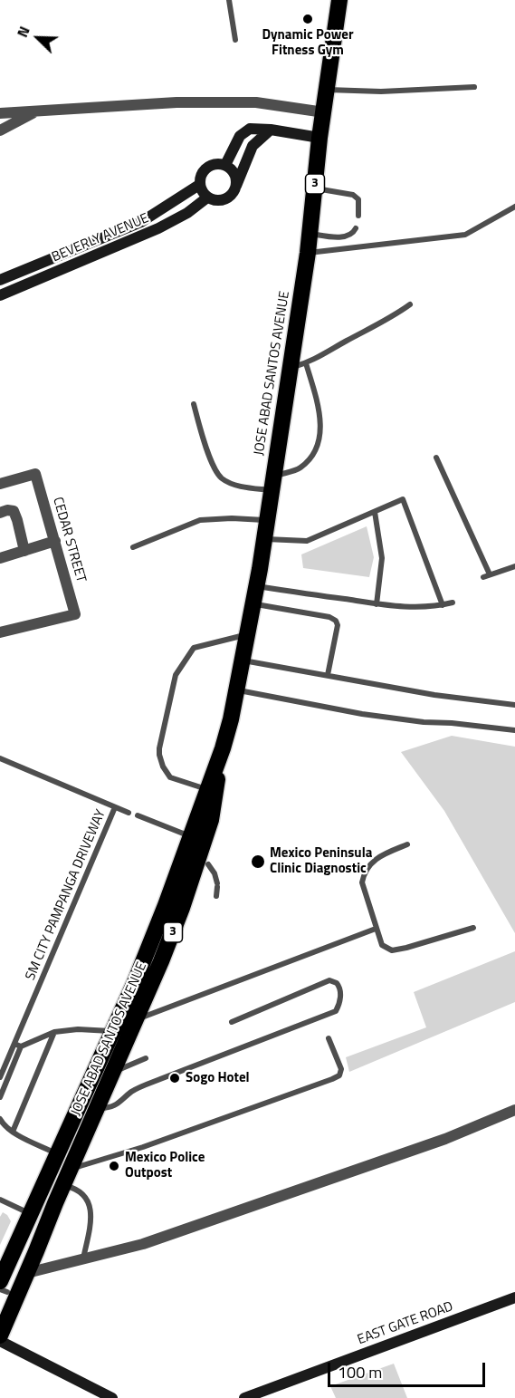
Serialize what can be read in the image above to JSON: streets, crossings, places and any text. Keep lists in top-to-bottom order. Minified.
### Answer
{"streets":{"highway":["3","JOSE ABAD SANTOS AVENUE"],"street":["BEVERLY AVENUE","CEDAR STREET","EAST GATE ROAD"],"lane":["SM CITY PAMPANGA DRIVEWAY"]},"places":["Dynamic Power Fitness Gym","Mexico Peninsula Clinic Diagnostic","Sogo Hotel","Mexico Police Outpost"],"scale_bar":"100 m","north":"top left"}
